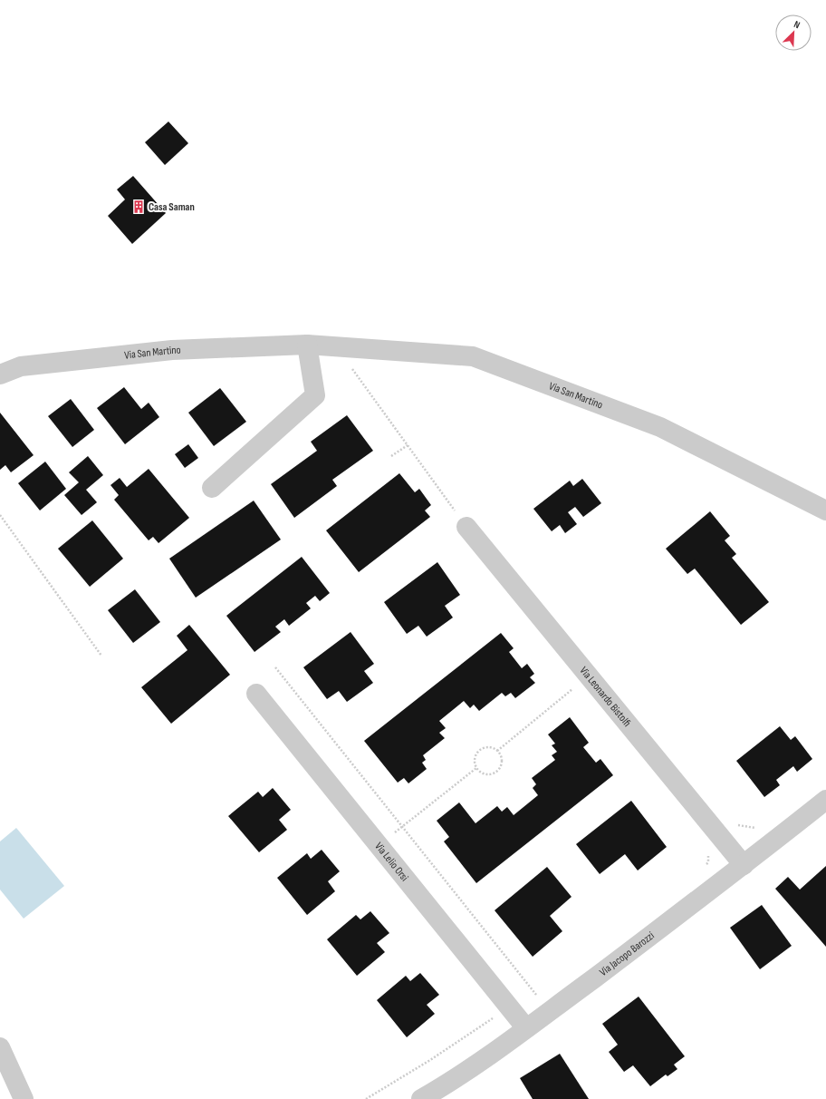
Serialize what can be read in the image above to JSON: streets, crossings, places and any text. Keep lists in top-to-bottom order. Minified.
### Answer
{"streets":{"street":["Via San Martino","Via Leonardo Bistolfi","Via Lelio Orsi","Via Jacopo Barozzi"]},"crossings":[["Via Leonardo Bistolfi","Via Jacopo Barozzi"],["Via Lelio Orsi","Via Jacopo Barozzi"]],"places":{"building":["Casa Saman"]},"north":"top right"}
